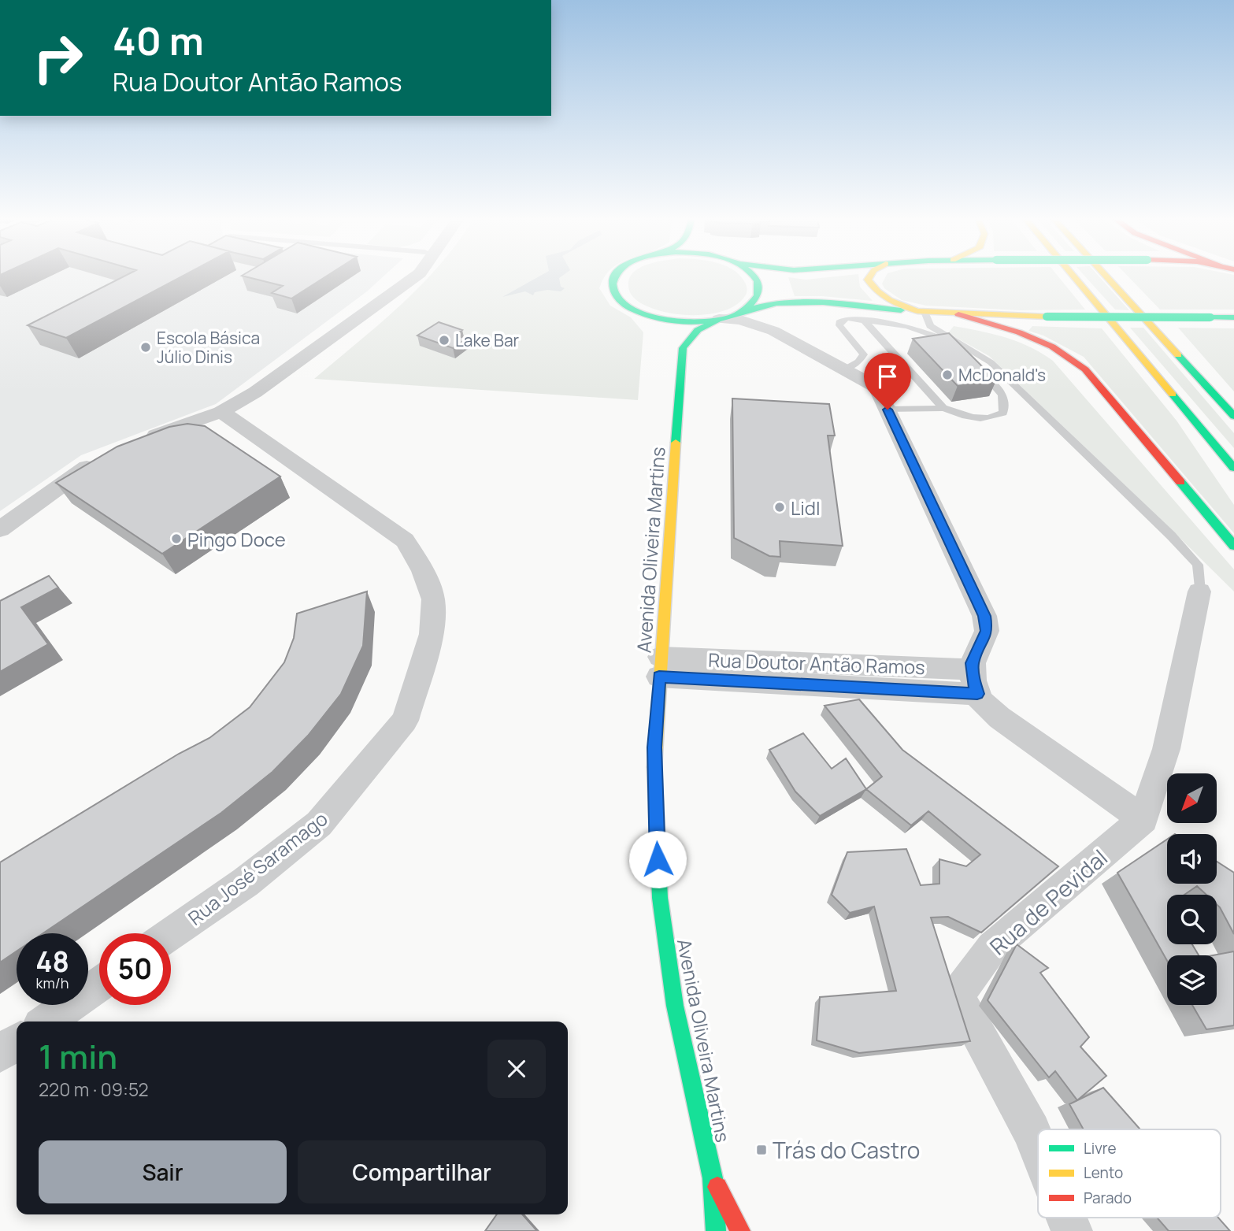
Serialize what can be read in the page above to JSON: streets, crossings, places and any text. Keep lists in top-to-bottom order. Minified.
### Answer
{"streets":{"main road":["Avenida Oliveira Martins"],"street":["Rua Doutor Antão Ramos","Rua José Saramago","Rua de Pevidal"]},"crossings":[["Avenida Oliveira Martins","Rua Doutor Antão Ramos"]],"places":{"other":["Lake Bar","Escola Básica Júlio Dinis","McDonald's","Lidl","Pingo Doce"],"transit":["Trás do Castro"]},"legend":["Livre","Lento","Parado"],"north":"bottom left","page":{"turn":["40 m","Rua Doutor Antão Ramos"],"speed":"48 km/h","limit":"50","heading":["1 min","220 m · 09:52"],"buttons":["Sair","Compartilhar"]}}
